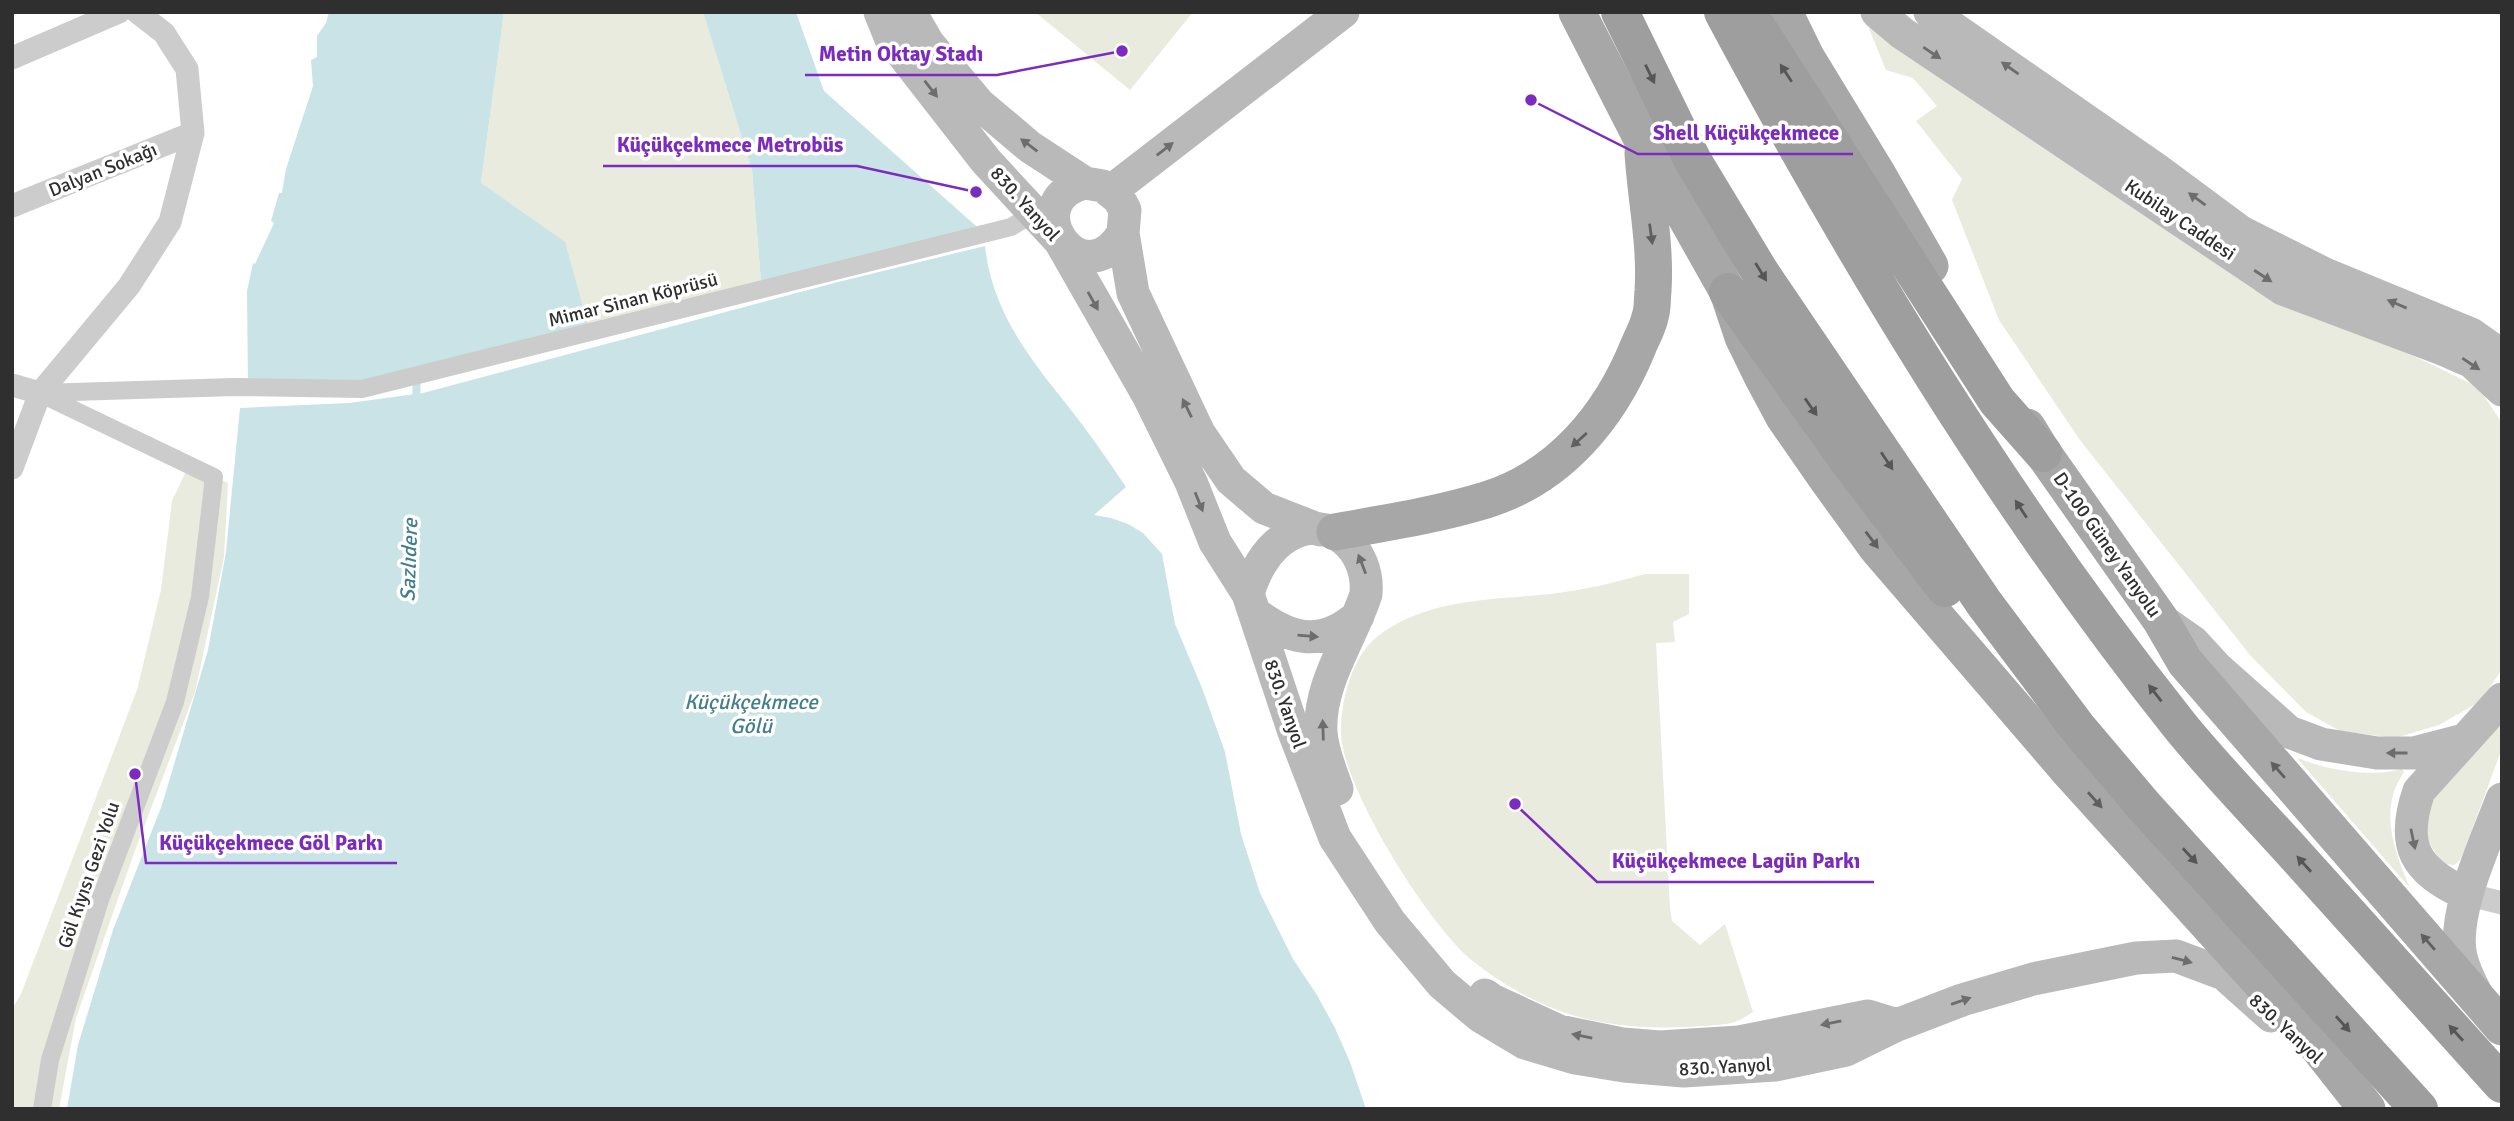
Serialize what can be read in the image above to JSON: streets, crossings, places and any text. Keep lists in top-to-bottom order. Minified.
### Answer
{"streets":{"main road":["830. Yanyol","Kubilay Caddesi","D-100 Güney Yanyolu"],"street":["Dalyan Sokağı","Mimar Sinan Köprüsü","Göl Kıyısı Gezi Yolu"]},"crossings":[["830. Yanyol","Mimar Sinan Köprüsü"],["Mimar Sinan Köprüsü","Göl Kıyısı Gezi Yolu"]],"water":["Sazlıdere","Küçükçekmece Gölü"],"places":["Metin Oktay Stadı","Shell Küçükçekmece","Küçükçekmece Metrobüs","Küçükçekmece Göl Parkı","Küçükçekmece Lagün Parkı"]}
